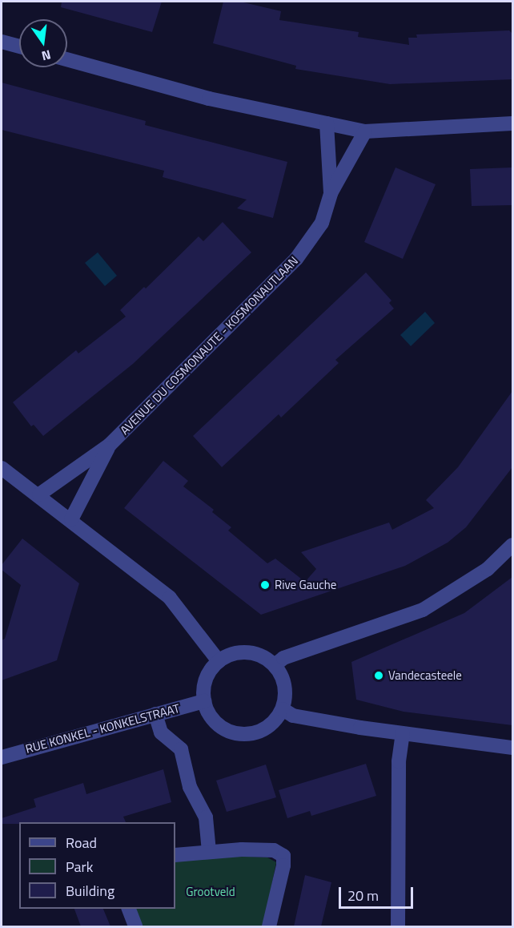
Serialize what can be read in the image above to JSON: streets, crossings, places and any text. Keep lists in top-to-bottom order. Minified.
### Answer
{"streets":{"street":["AVENUE DU COSMONAUTE - KOSMONAUTLAAN","RUE KONKEL - KONKELSTRAAT"]},"parks":["Grootveld"],"places":["Rive Gauche","Vandecasteele"],"legend":["Road","Park","Building"],"scale_bar":"20 m","north":"bottom"}
